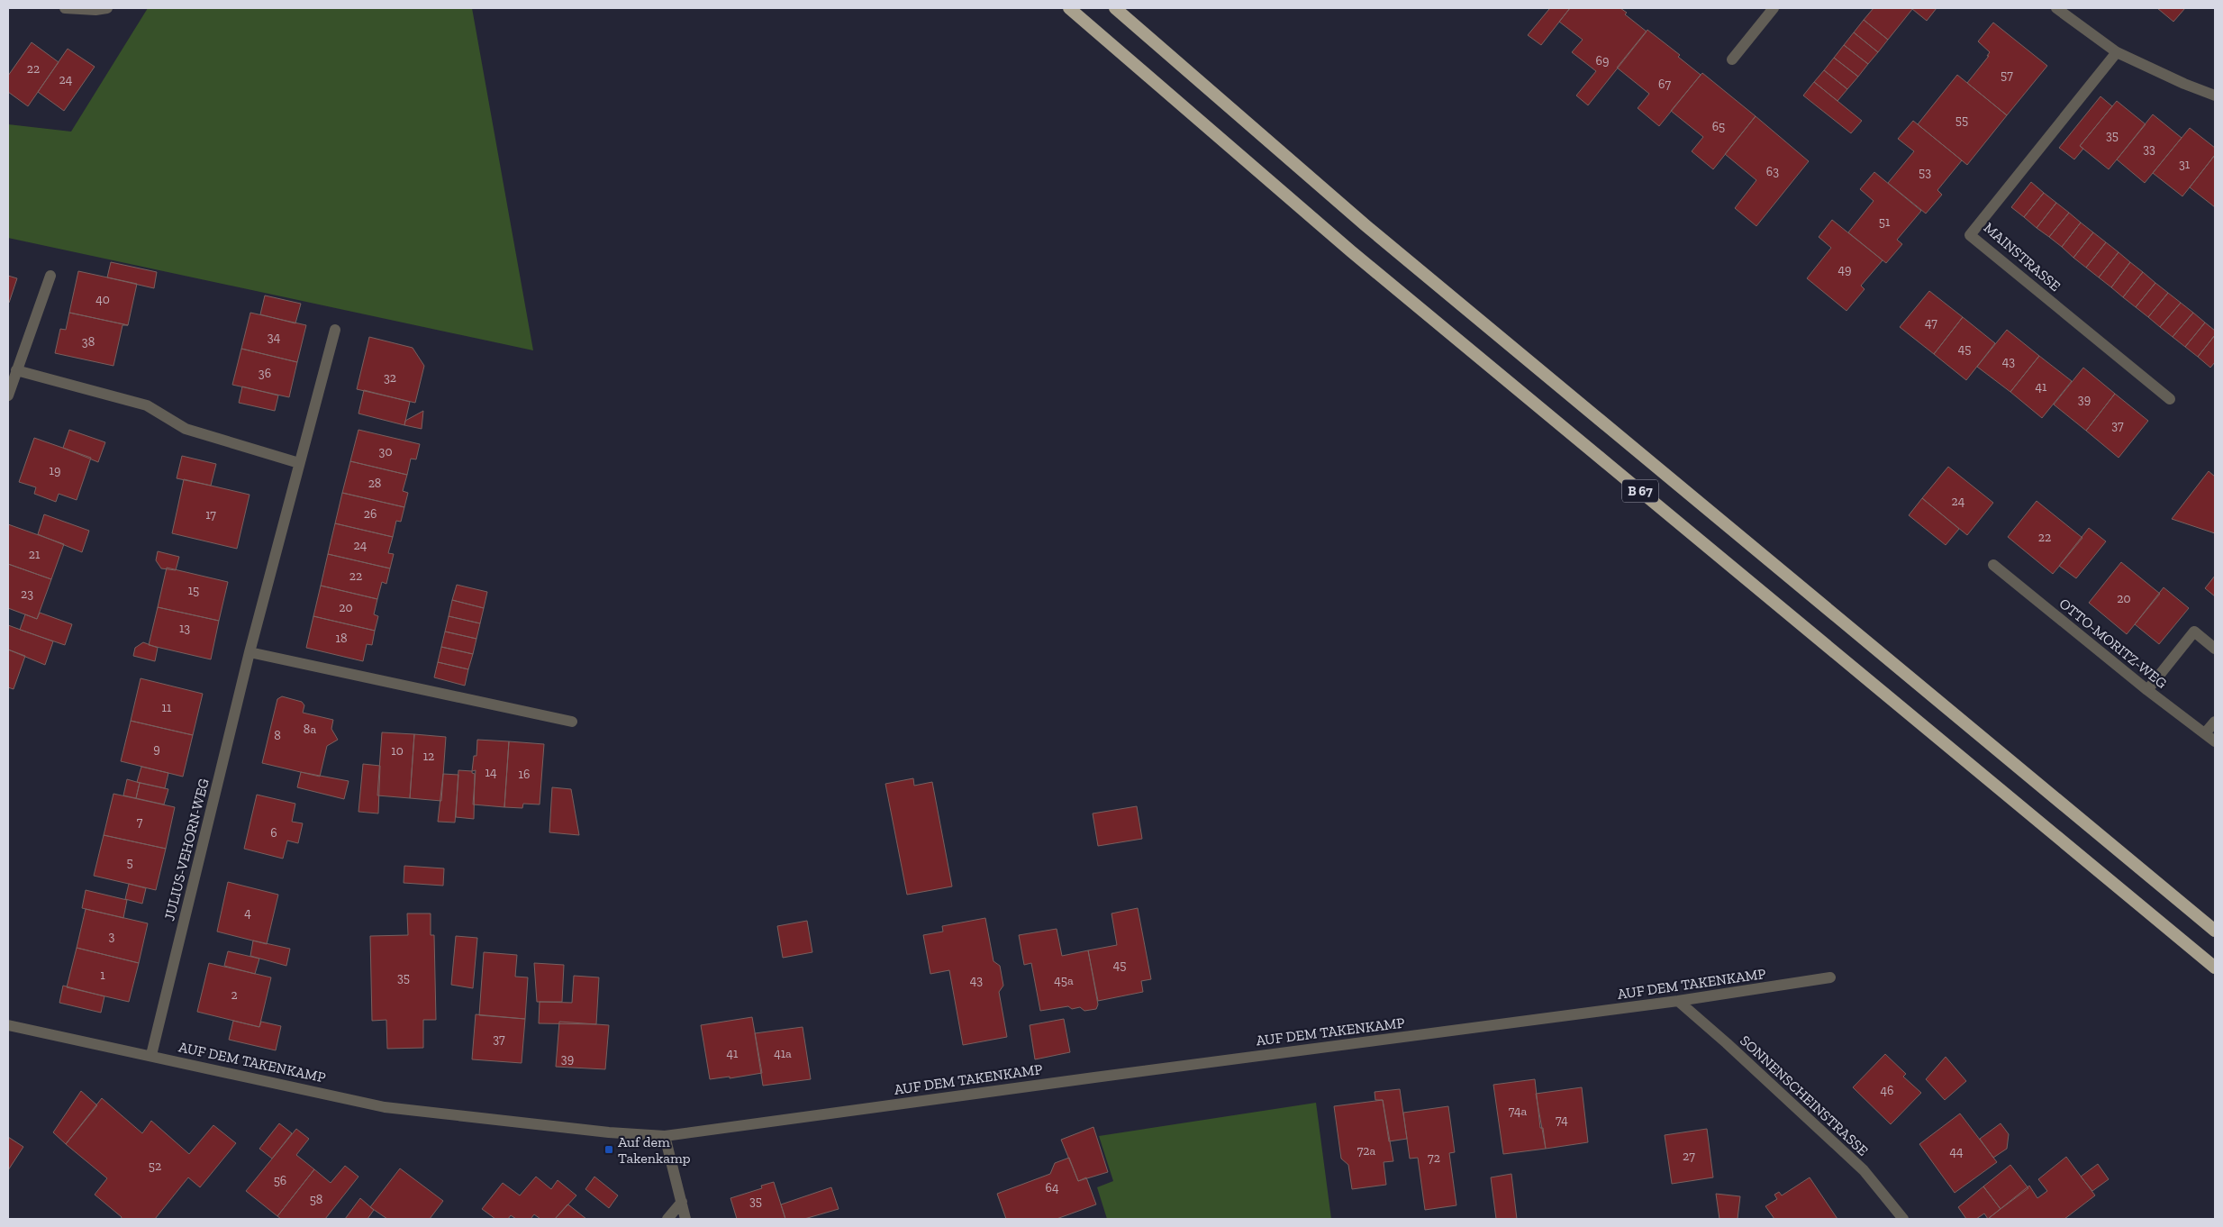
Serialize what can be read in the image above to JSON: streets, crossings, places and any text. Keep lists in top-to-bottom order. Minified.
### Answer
{"streets":{"highway":["B 67"],"street":["MAINSTRASSE","OTTO-MORITZ-WEG","JULIUS-VEHORN-WEG","AUF DEM TAKENKAMP","SONNENSCHEINSTRASSE"]},"crossings":[["JULIUS-VEHORN-WEG","AUF DEM TAKENKAMP"],["AUF DEM TAKENKAMP","SONNENSCHEINSTRASSE"]],"places":{"transit":["Auf dem Takenkamp"]},"house_numbers":["69","22","57","24","67","55","65","35","33","31","63","53","51","49","40","47","34","38","45","43","36","32","41","39","37","30","19","28","24","26","17","22","24","21","22","15","23","20","20","13","18","11","8a","8","9","10","12","14","16","7","6","5","4","3","45","1","35","43","45a","2","37","41","41a","39","46","74a","74","72a","44","27","72","52","56","64","58","35"]}
